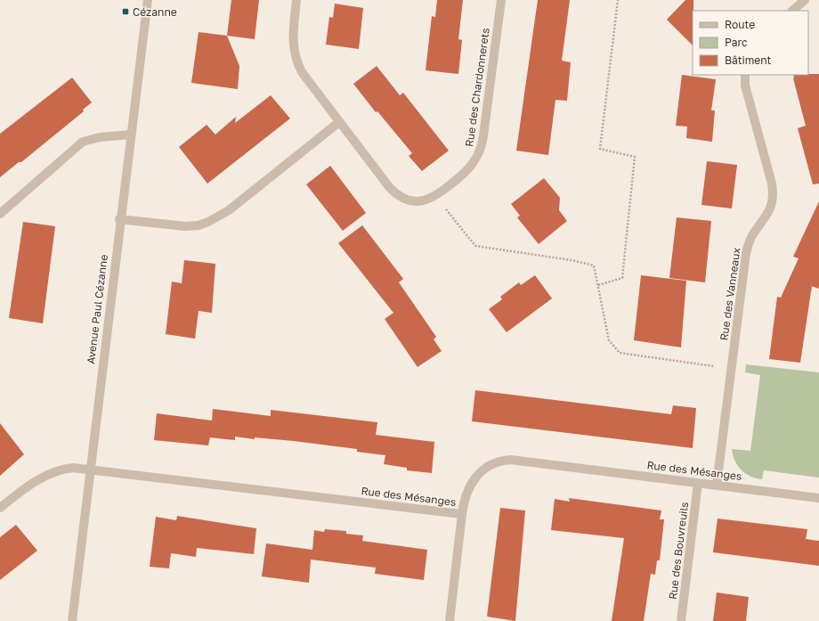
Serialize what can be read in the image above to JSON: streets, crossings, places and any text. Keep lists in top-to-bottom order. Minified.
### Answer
{"streets":{"street":["Rue des Chardonnerets","Rue des Vanneaux","Avenue Paul Cézanne","Rue des Mésanges","Rue des Bouvreuils"]},"crossings":[["Rue des Vanneaux","Rue des Mésanges"],["Avenue Paul Cézanne","Rue des Mésanges"],["Rue des Mésanges","Rue des Bouvreuils"]],"places":{"transit":["Cézanne"]},"legend":["Route","Parc","Bâtiment"]}
